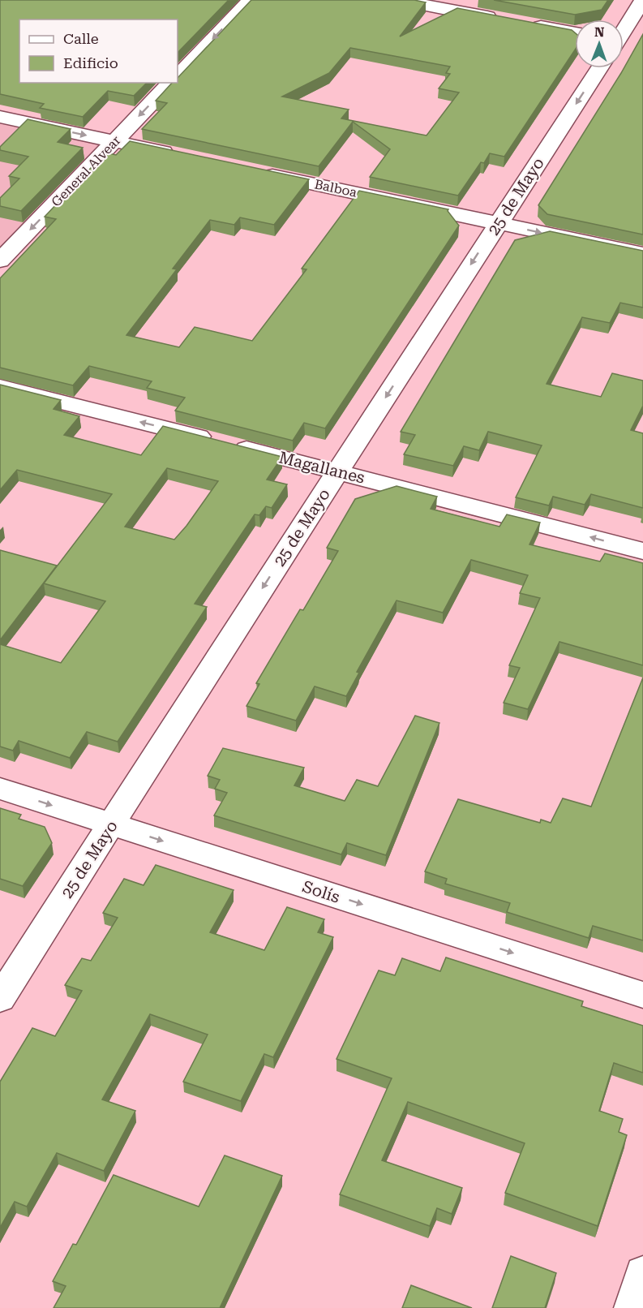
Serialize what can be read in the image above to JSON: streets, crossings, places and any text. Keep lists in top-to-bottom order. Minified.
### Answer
{"streets":{"street":["General Alvear","Balboa","25 de Mayo","Magallanes","Solís"]},"crossings":[["Balboa","25 de Mayo"],["25 de Mayo","Magallanes"],["25 de Mayo","Solís"]],"one_way":["General Alvear","Balboa","25 de Mayo","Magallanes","Solís"],"legend":["Calle","Edificio"],"north":"top"}
